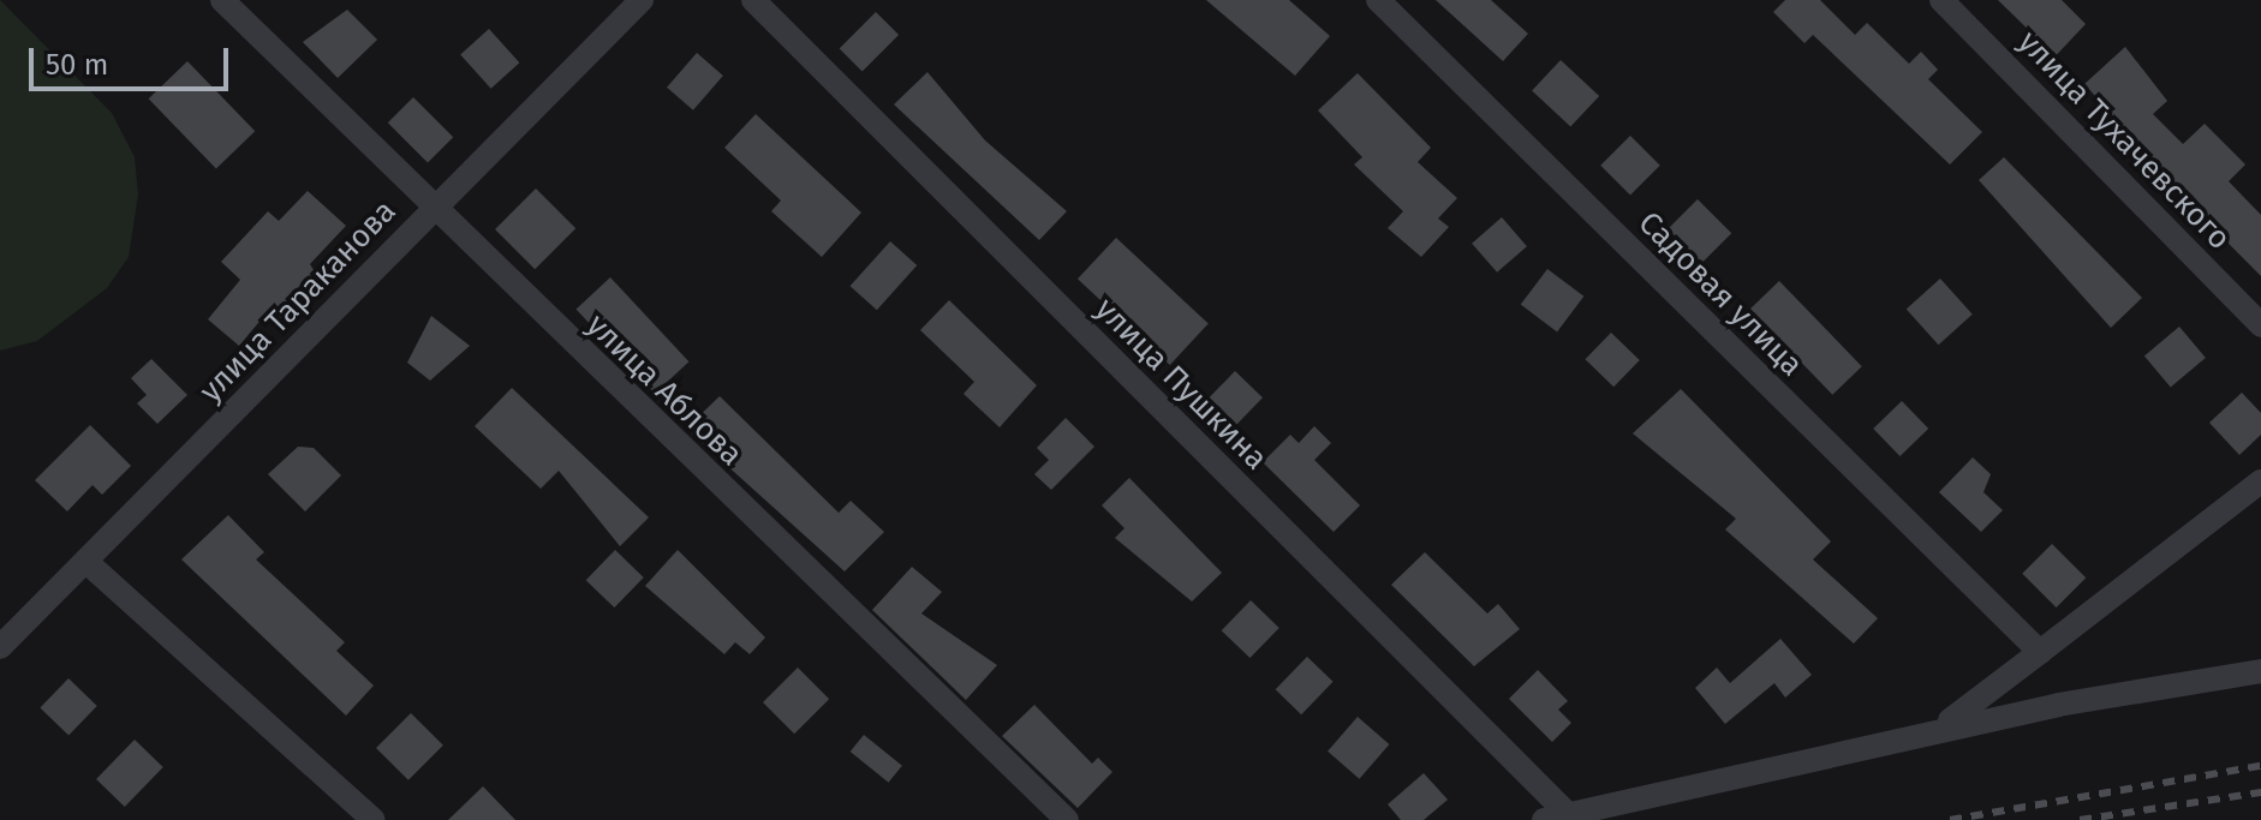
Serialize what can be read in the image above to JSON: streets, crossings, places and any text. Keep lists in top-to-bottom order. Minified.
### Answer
{"streets":{"street":["улица Тухачевского","Садовая улица","улица Тараканова","улица Пушкина","улица Аблова"]},"crossings":[["улица Тараканова","улица Аблова"]],"scale_bar":"50 m"}
